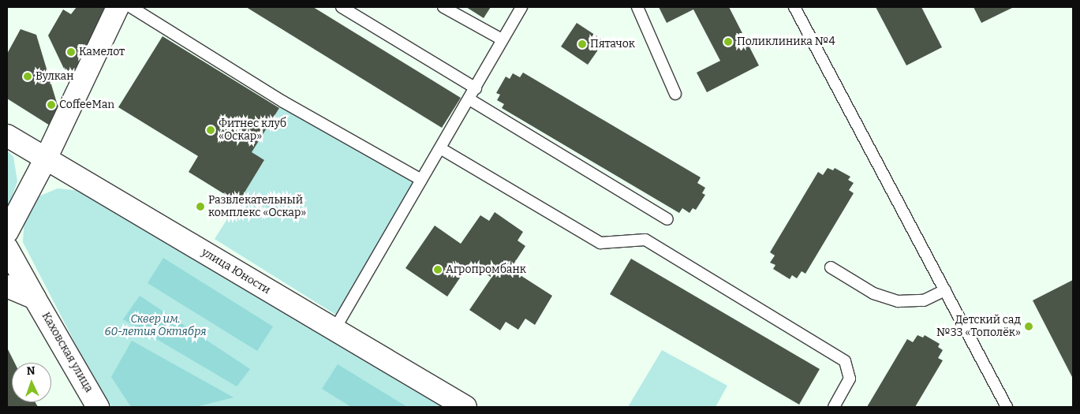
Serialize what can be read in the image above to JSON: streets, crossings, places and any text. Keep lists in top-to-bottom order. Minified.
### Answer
{"streets":{"street":["улица Юности","Каховская улица"]},"parks":["Сквер им. 60-летия Октября"],"places":["Поликлиника №4","Пятачок","Камелот","Вулкан","CoffeeMan","Фитнес клуб «Оскар»","Развлекательный комплекс «Оскар»","Агропромбанк","Детский сад №33 «Тополёк»"],"north":"top"}
